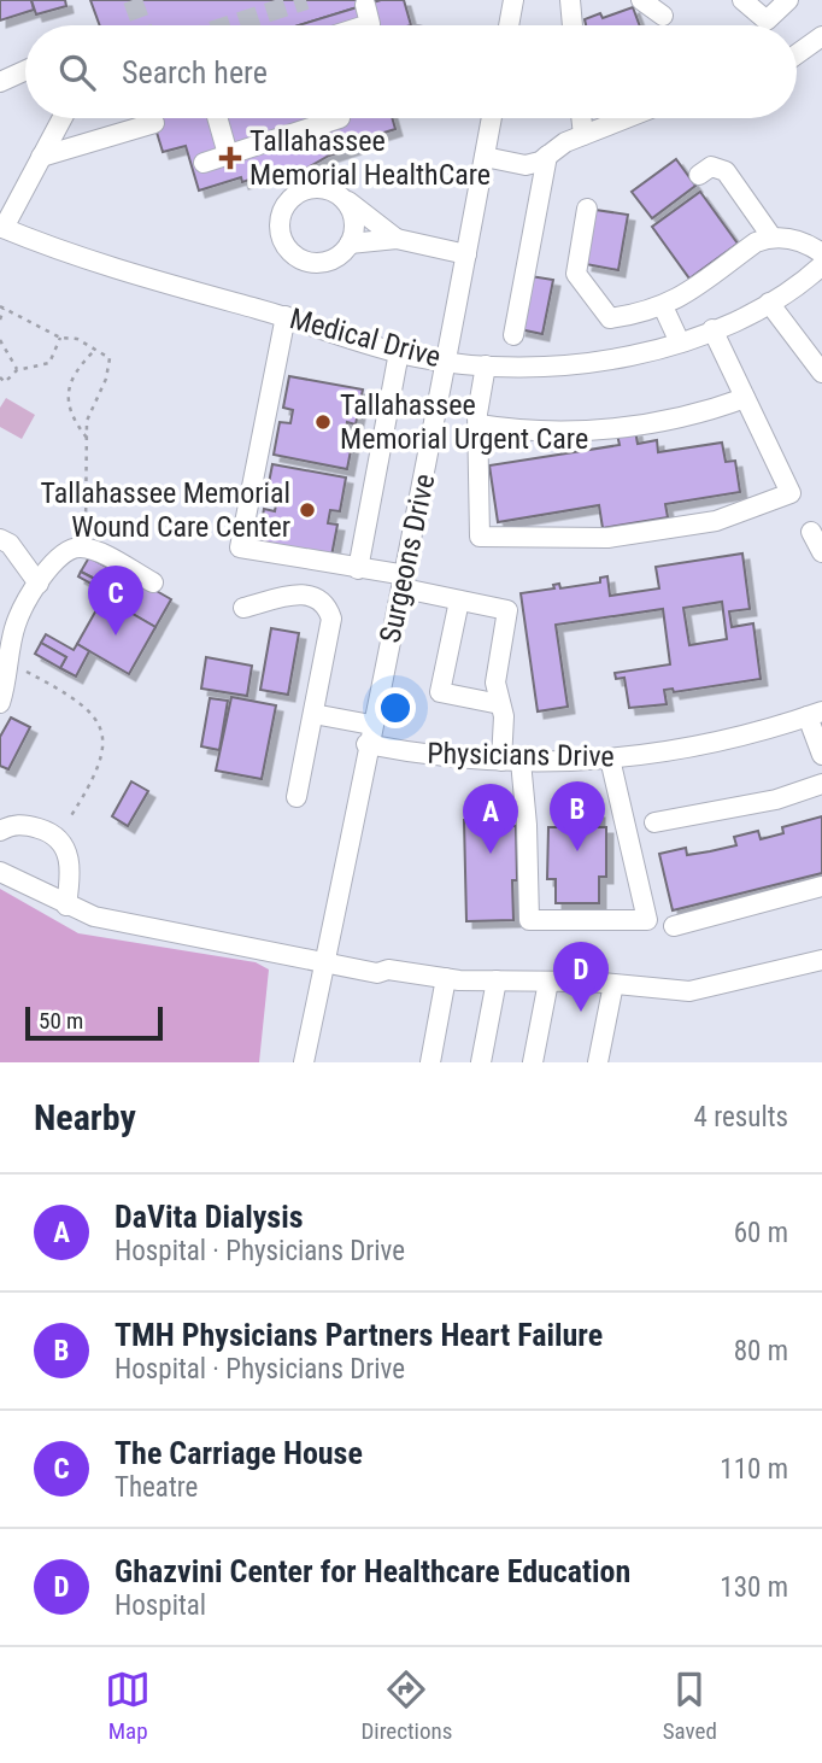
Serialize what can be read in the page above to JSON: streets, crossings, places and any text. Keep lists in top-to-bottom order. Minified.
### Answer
{"streets":{"street":["Medical Drive","Surgeons Drive","Physicians Drive"]},"crossings":[["Medical Drive","Surgeons Drive"],["Surgeons Drive","Physicians Drive"]],"places":{"health":["Tallahassee Memorial HealthCare"],"other":["Tallahassee Memorial Urgent Care","Tallahassee Memorial Wound Care Center"]},"scale_bar":"50 m","page":{"search":"Search here","pins":["C","B","A","D"],"scale":"50 m","heading":["Nearby","4 results"],"list":[{"mark":"A","name":"DaVita Dialysis","note":"Hospital · Physicians Drive","value":"60 m"},{"mark":"B","name":"TMH Physicians Partners Heart Failure","note":"Hospital · Physicians Drive","value":"80 m"},{"mark":"C","name":"The Carriage House","note":"Theatre","value":"110 m"},{"mark":"D","name":"Ghazvini Center for Healthcare Education","note":"Hospital","value":"130 m"}],"nav":["Map","Directions","Saved"]}}
